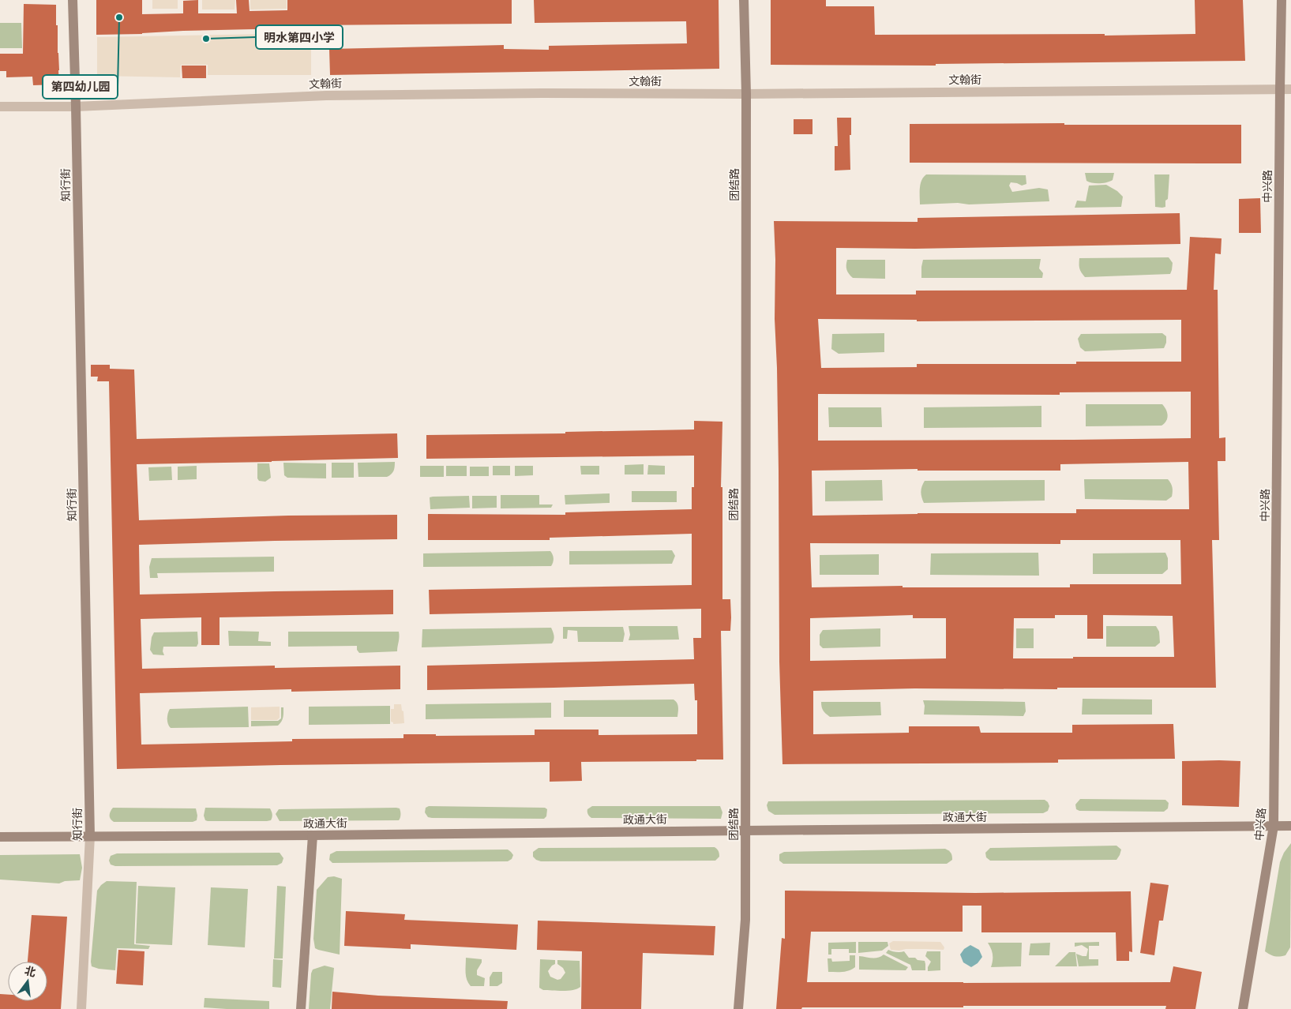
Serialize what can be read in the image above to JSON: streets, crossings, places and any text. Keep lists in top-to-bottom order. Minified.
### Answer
{"streets":{"street":["文翰街","知行街","团结路","中兴路","政通大街"]},"crossings":[["文翰街","知行街"],["文翰街","团结路"],["文翰街","中兴路"],["知行街","政通大街"],["团结路","政通大街"],["中兴路","政通大街"]],"places":["第四幼儿园","明水第四小学"],"north":"top"}
